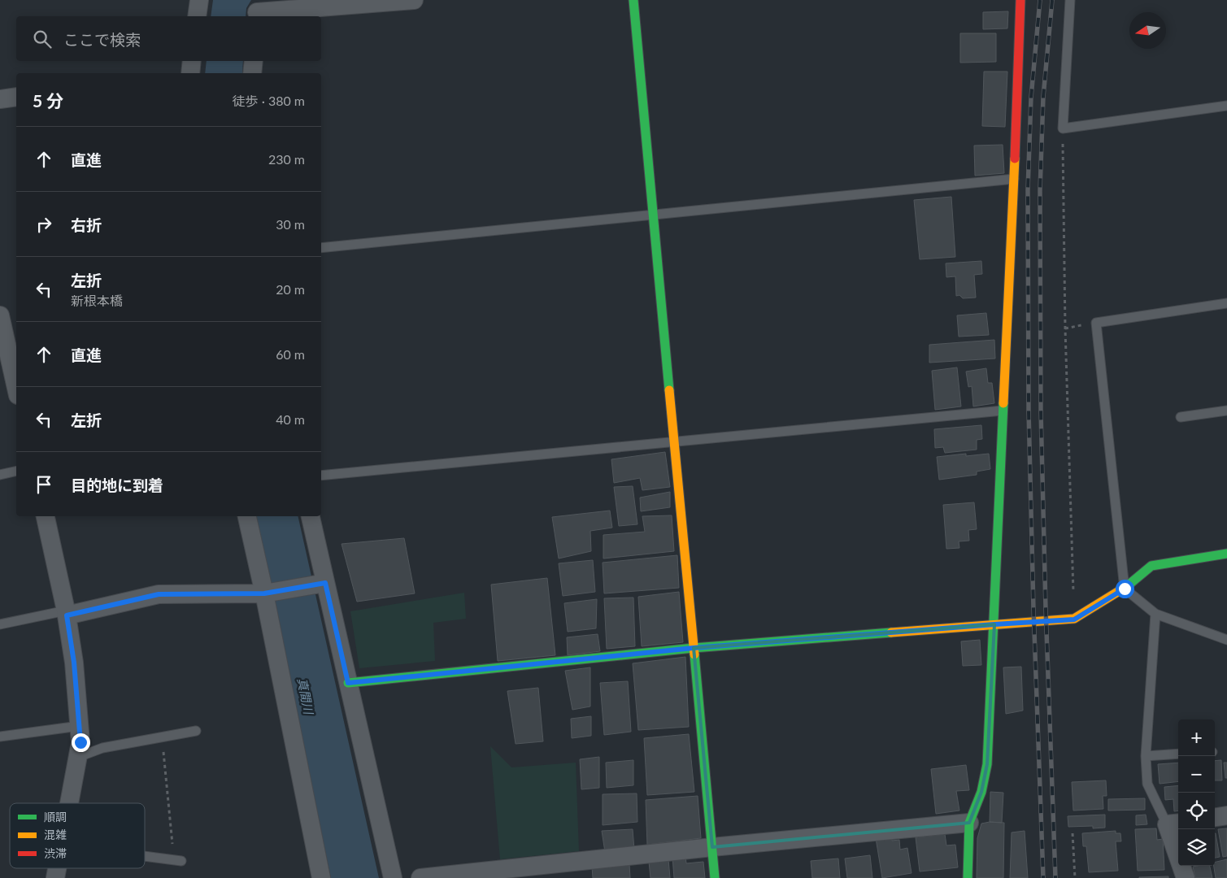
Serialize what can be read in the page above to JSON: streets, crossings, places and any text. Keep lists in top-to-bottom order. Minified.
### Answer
{"water":["真間川"],"legend":["順調","混雑","渋滞"],"north":"left","page":{"search":"ここで検索","heading":["5 分","徒歩 · 380 m"],"list":[["直進","230 m"],["右折","30 m"],["左折","新根本橋","20 m"],["直進","60 m"],["左折","40 m"],"目的地に到着"],"map_buttons":["+","−"]}}
